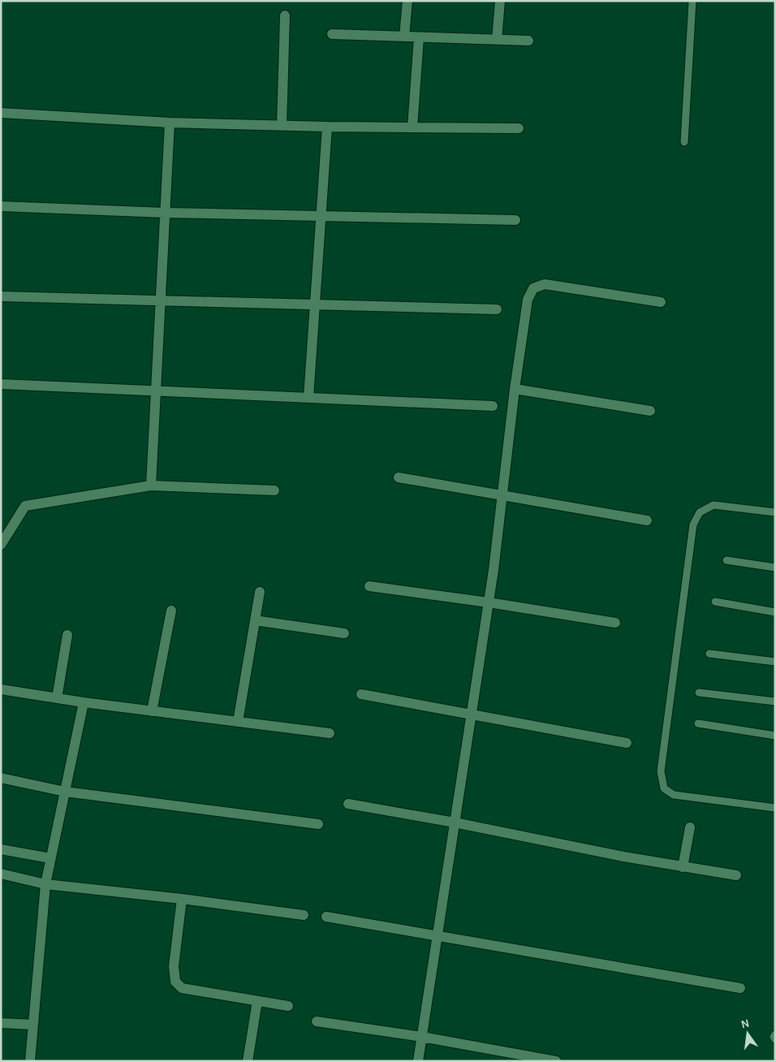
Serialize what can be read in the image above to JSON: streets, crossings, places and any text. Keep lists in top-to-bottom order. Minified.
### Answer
{"north":"top"}
